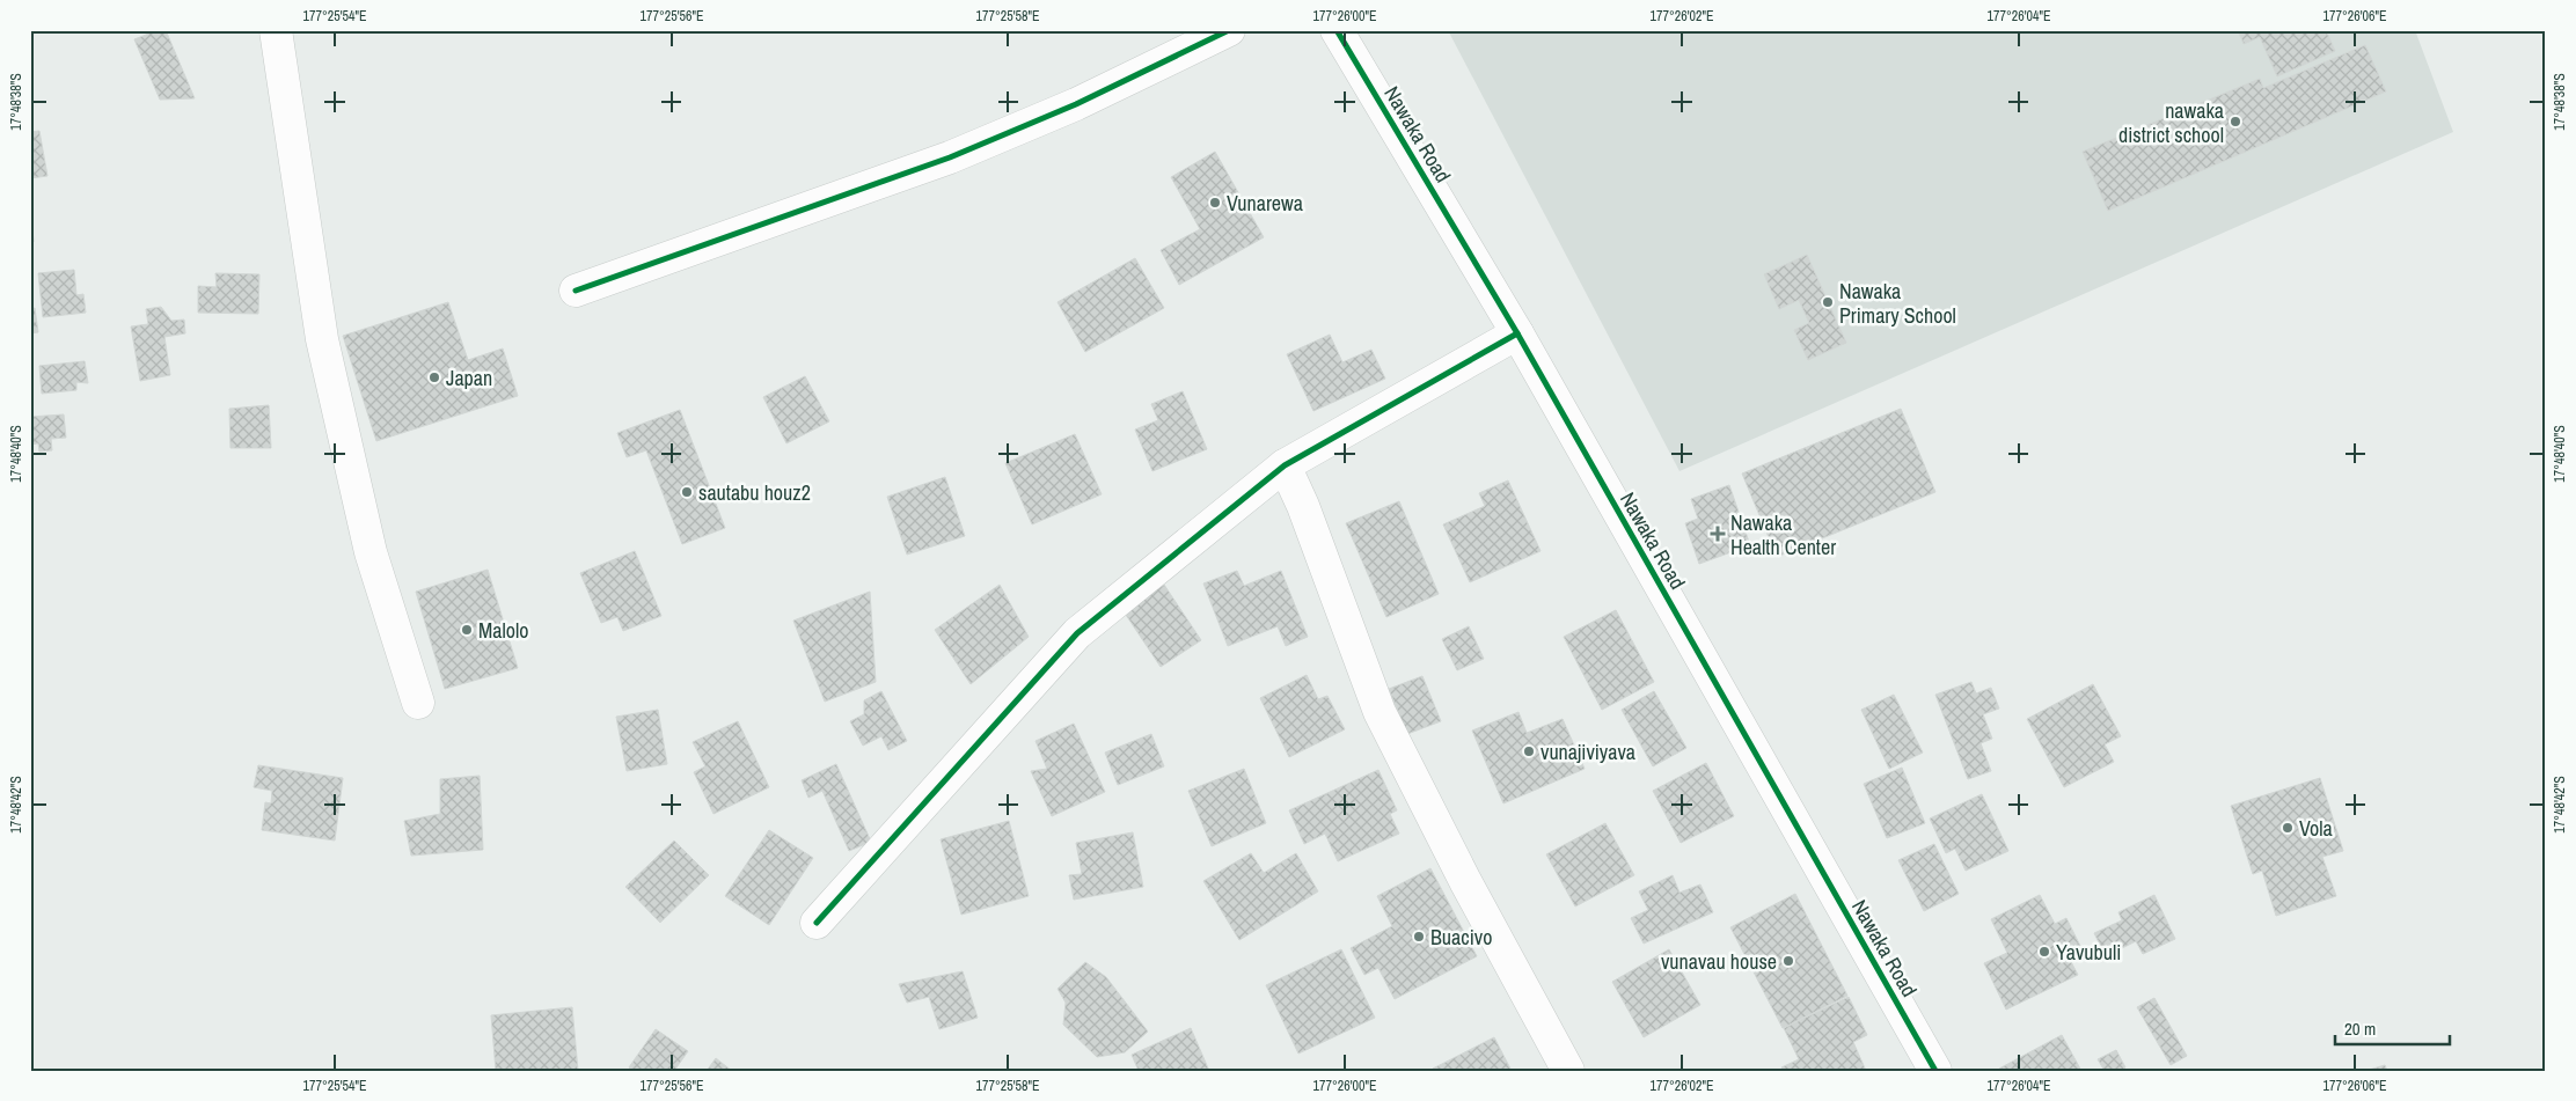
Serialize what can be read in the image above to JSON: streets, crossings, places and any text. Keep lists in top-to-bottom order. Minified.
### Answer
{"streets":{"street":["Nawaka Road"]},"places":{"other":["nawaka district school","Vunarewa","Nawaka Primary School","Japan","sautabu houz2","Malolo","vunajiviyava","Vola","Buacivo","Yavubuli","vunavau house"],"health":["Nawaka Health Center"]},"scale_bar":"20 m","coordinates":["177°25'54\"E","177°25'56\"E","177°25'58\"E","177°26'00\"E","177°26'02\"E","177°26'04\"E","177°26'06\"E","17°48'38\"S","17°48'40\"S","17°48'42\"S"]}
